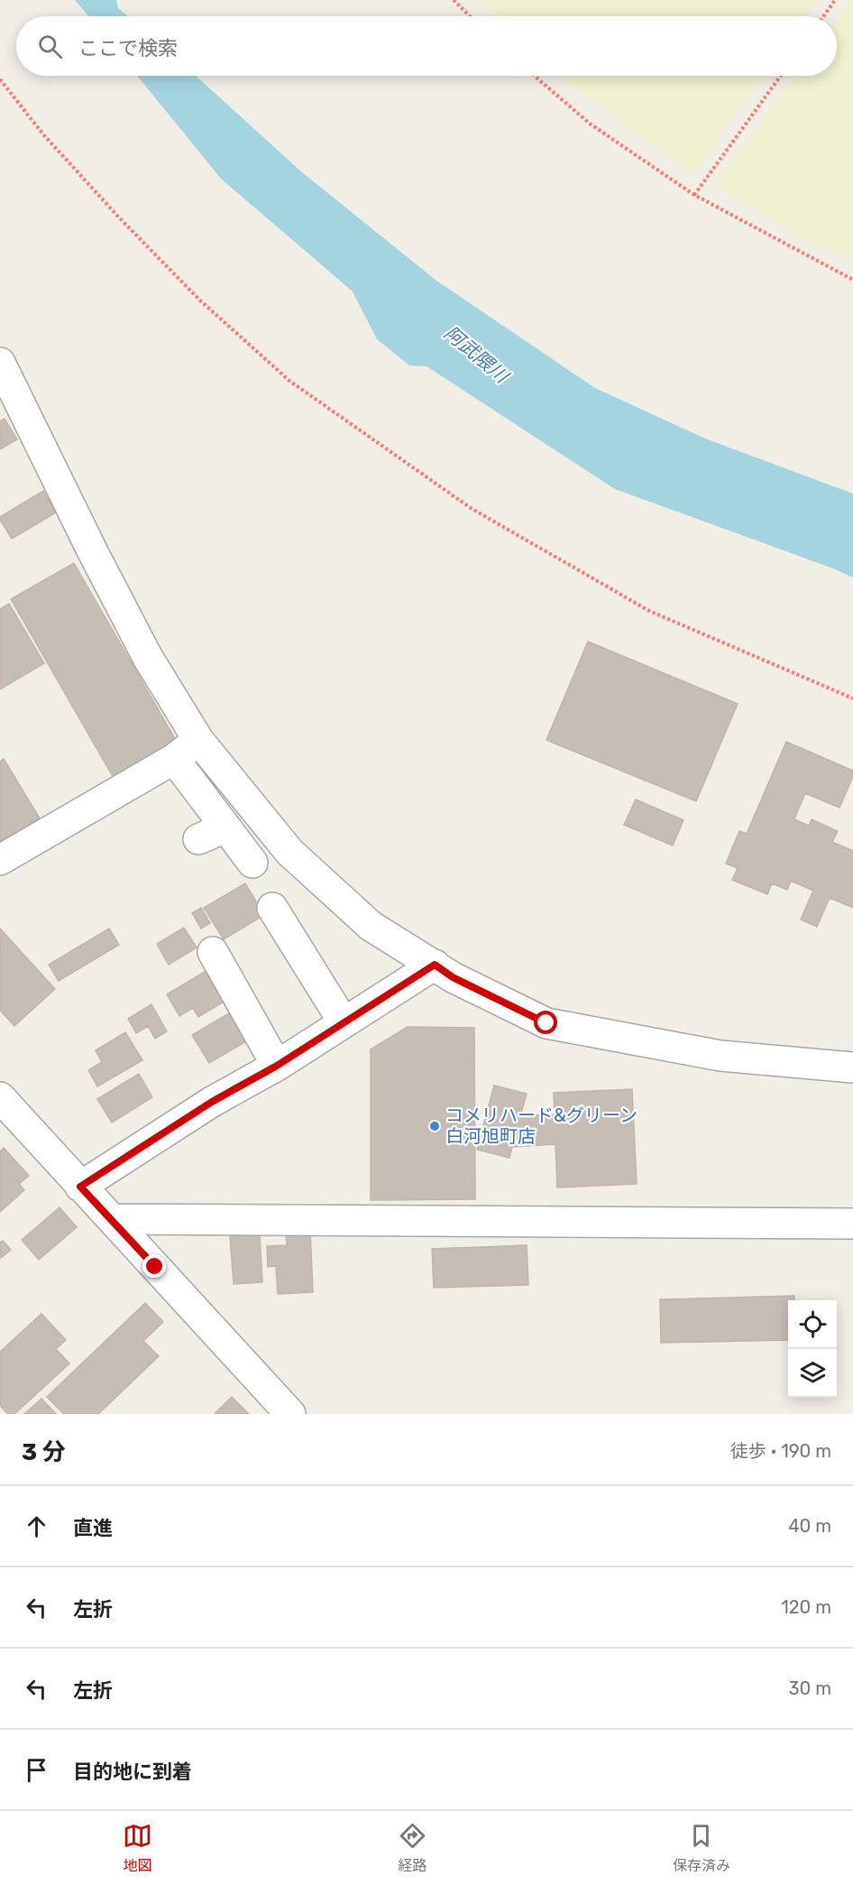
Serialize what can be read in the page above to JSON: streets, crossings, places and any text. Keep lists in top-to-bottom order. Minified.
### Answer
{"water":["阿武隈川"],"places":["コメリハード&グリーン 白河旭町店"],"page":{"search":"ここで検索","heading":["3 分","徒歩 · 190 m"],"list":[["直進","40 m"],["左折","120 m"],["左折","30 m"],"目的地に到着"],"nav":["地図","経路","保存済み"]}}
